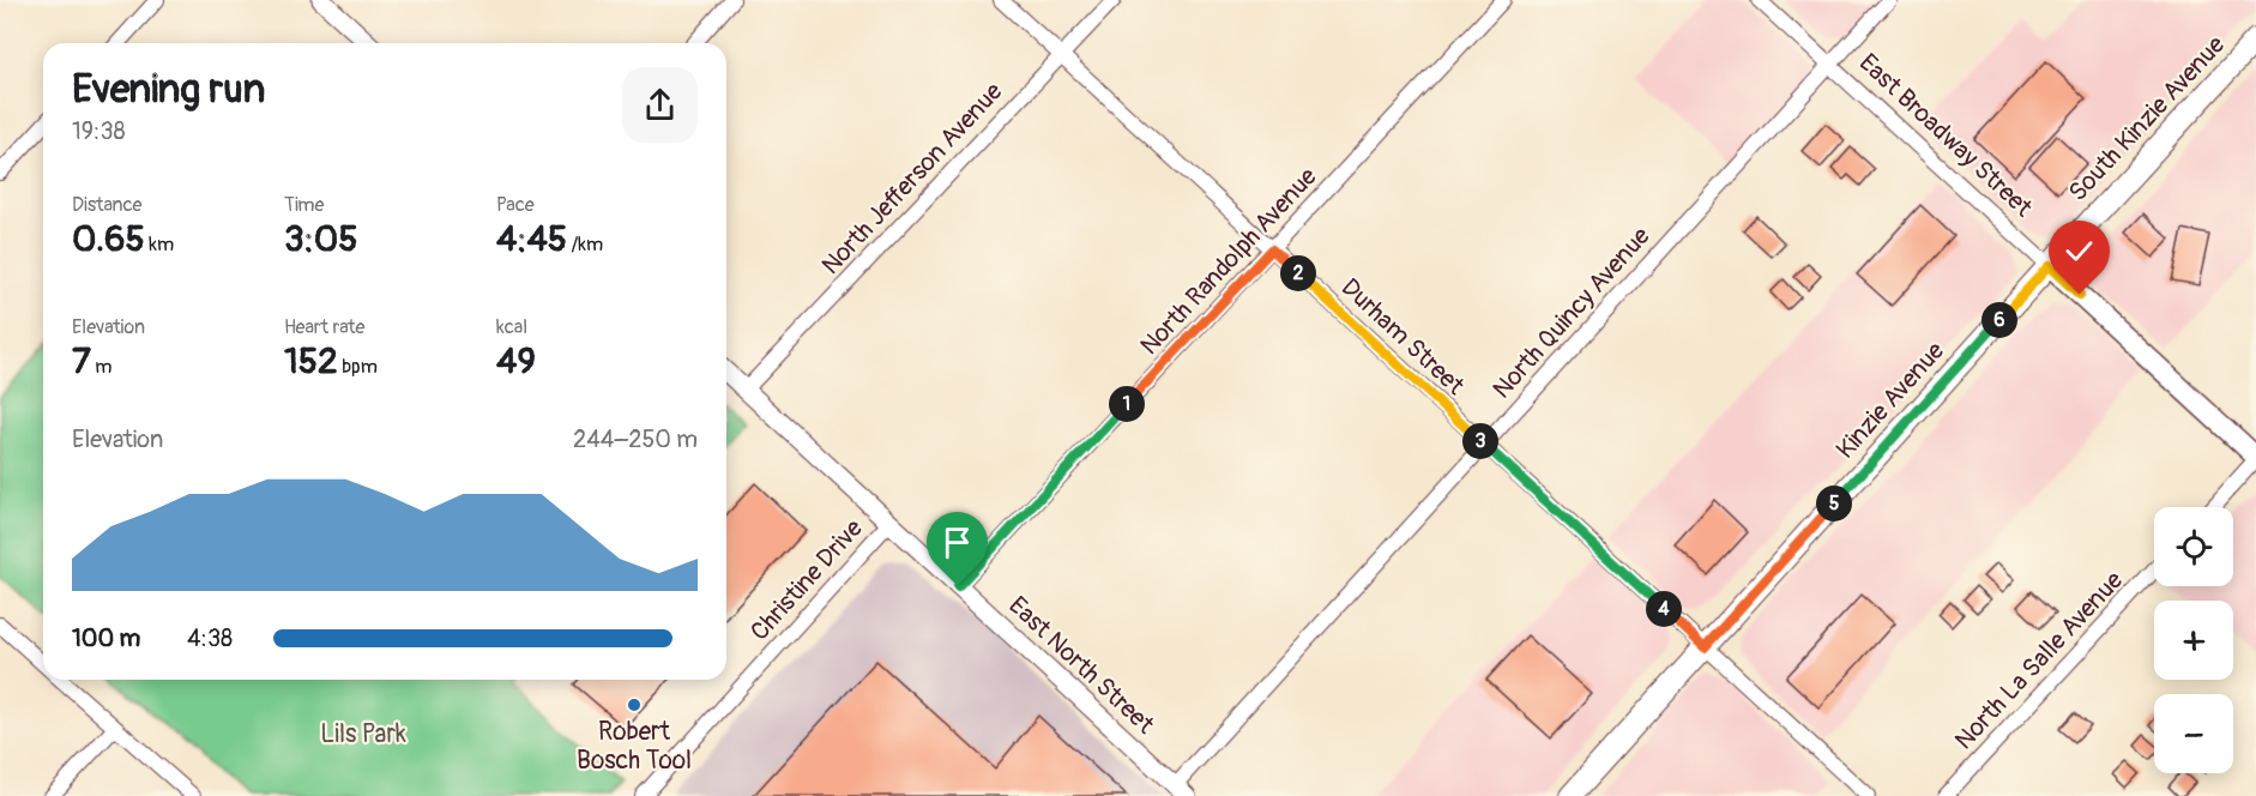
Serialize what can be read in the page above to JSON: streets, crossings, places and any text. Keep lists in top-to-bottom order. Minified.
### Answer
{"streets":{"main road":["South Kinzie Avenue","East Broadway Street","Kinzie Avenue"],"street":["North Jefferson Avenue","North Randolph Avenue","North Quincy Avenue","Durham Street","Christine Drive","North La Salle Avenue","East North Street"]},"crossings":[["South Kinzie Avenue","East Broadway Street"],["South Kinzie Avenue","Kinzie Avenue"],["East Broadway Street","North Quincy Avenue"],["East Broadway Street","Kinzie Avenue"],["North Jefferson Avenue","Durham Street"],["North Jefferson Avenue","East North Street"],["North Randolph Avenue","Durham Street"],["North Randolph Avenue","East North Street"],["North Quincy Avenue","Durham Street"],["North Quincy Avenue","East North Street"],["Durham Street","Kinzie Avenue"],["Christine Drive","East North Street"]],"parks":["Lils Park"],"places":["Robert Bosch Tool"],"page":{"heading":["Evening run","19:38"],"stats":[["Distance","0.65 km"],["Time","3:05"],["Pace","4:45 /km"],["Elevation","7 m"],["Heart rate","152 bpm"],["kcal","49"]],"pins":["2","6","1","3","5","4"],"chart":["Elevation","244–250 m"],"map_buttons":["+","−"],"list":[{"name":"100 m","note":"4:38"}]}}
